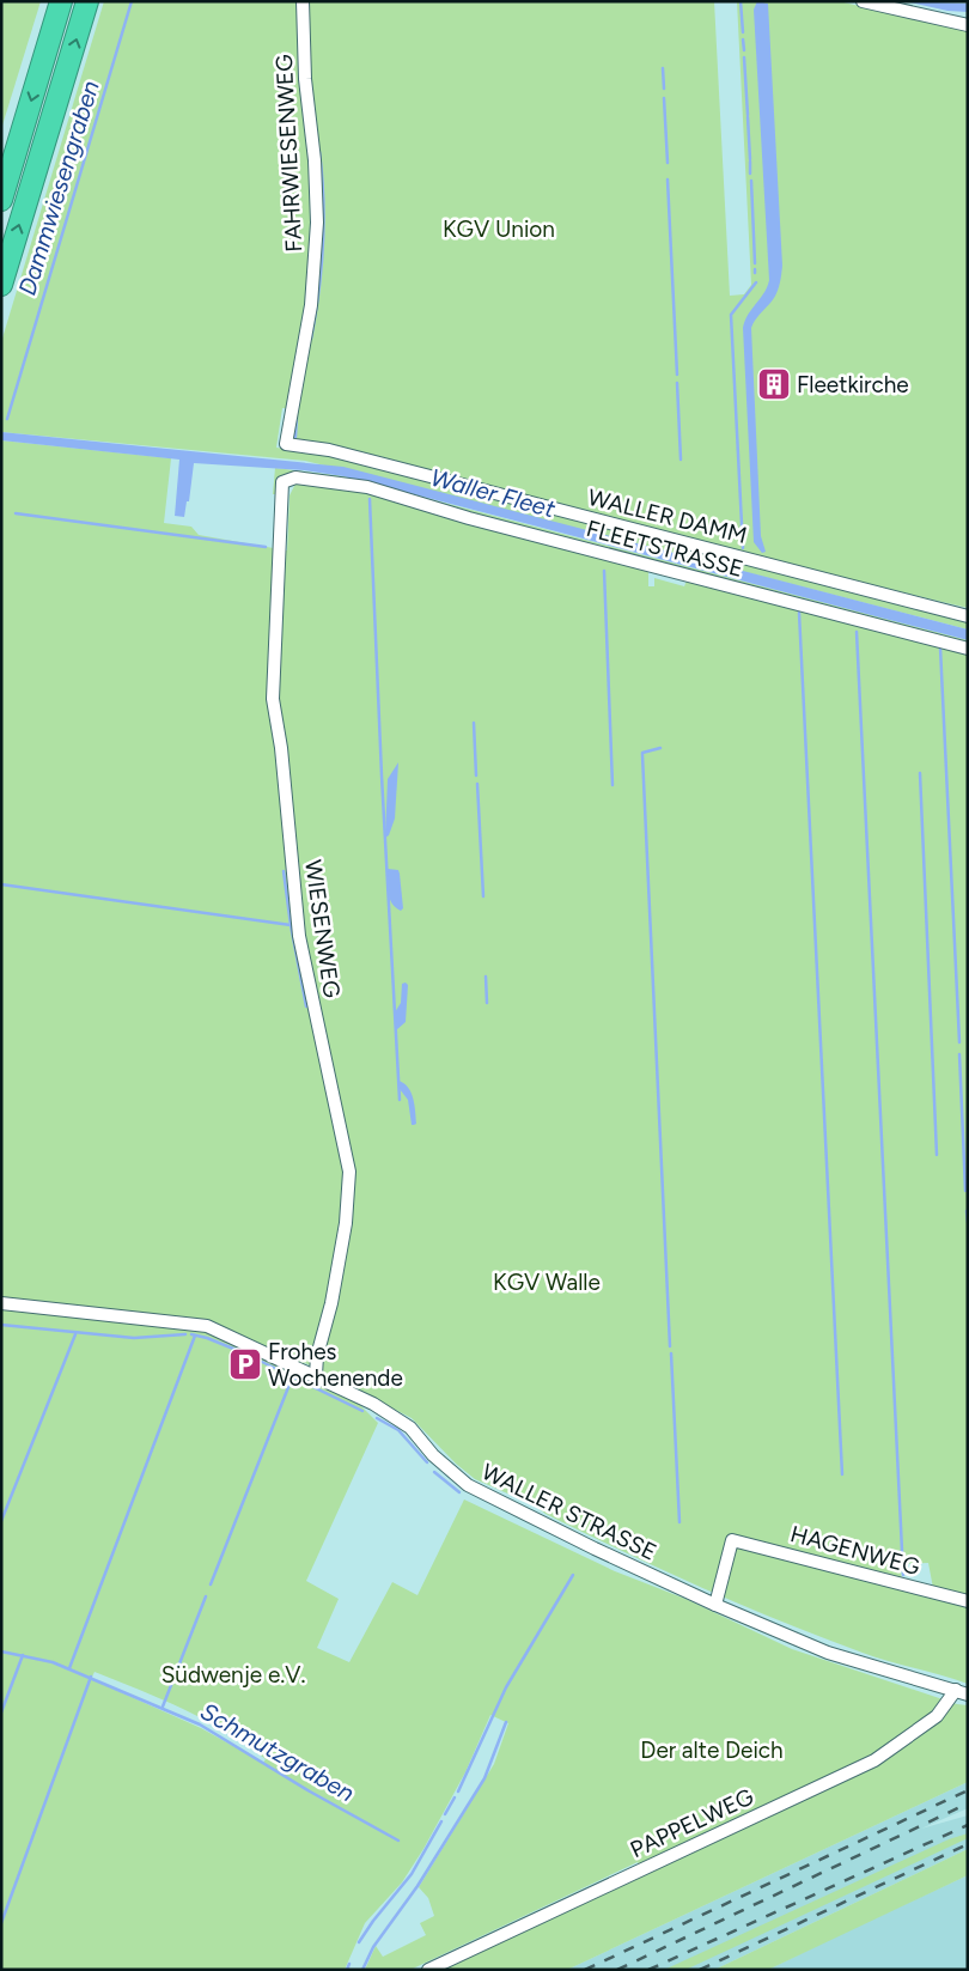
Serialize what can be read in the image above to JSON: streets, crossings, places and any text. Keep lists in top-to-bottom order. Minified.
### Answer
{"streets":{"street":["FAHRWIESENWEG","WALLER DAMM","FLEETSTRASSE","WIESENWEG","WALLER STRASSE","HAGENWEG","PAPPELWEG"]},"crossings":[["FAHRWIESENWEG","WALLER DAMM"],["FLEETSTRASSE","WIESENWEG"],["WIESENWEG","WALLER STRASSE"],["WALLER STRASSE","HAGENWEG"],["WALLER STRASSE","PAPPELWEG"]],"water":["Dammwiesengraben","Waller Fleet","Schmutzgraben"],"parks":["KGV Union","KGV Walle","Südwenje e.V.","Der alte Deich"],"places":{"building":["Fleetkirche"],"parking":["Frohes Wochenende"]}}
